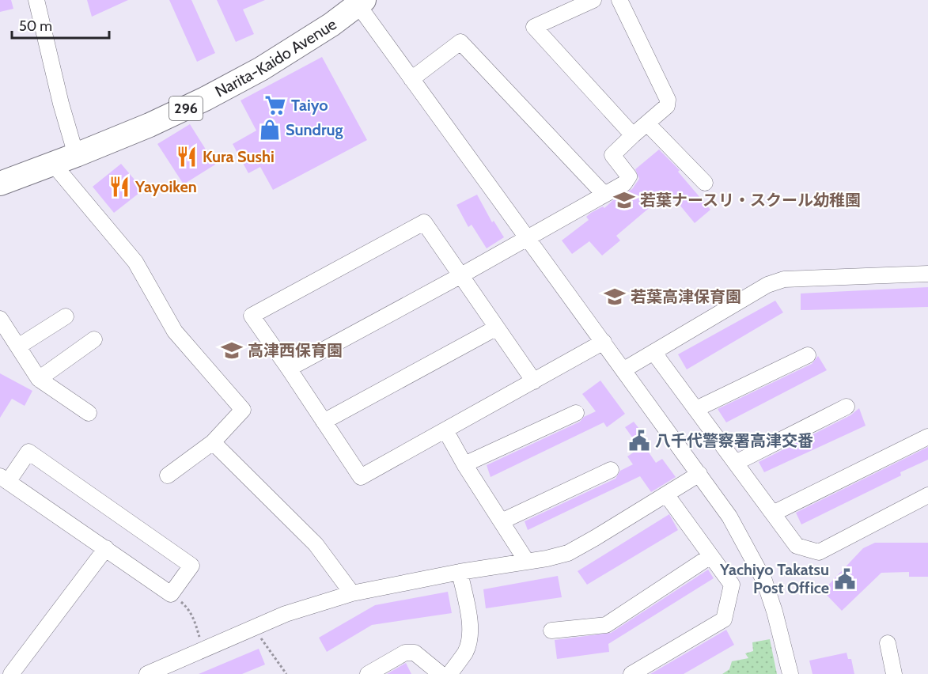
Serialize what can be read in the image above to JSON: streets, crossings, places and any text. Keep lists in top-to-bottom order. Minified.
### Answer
{"streets":{"highway":["Narita-Kaido Avenue","296"]},"places":{"supermarket":["Taiyo"],"shop":["Sundrug"],"restaurant":["Kura Sushi","Yayoiken"],"school or university":["若葉ナースリ・スクール幼稚園","若葉高津保育園","高津西保育園"],"public building":["八千代警察署高津交番","Yachiyo Takatsu Post Office"]},"scale_bar":"50 m"}
